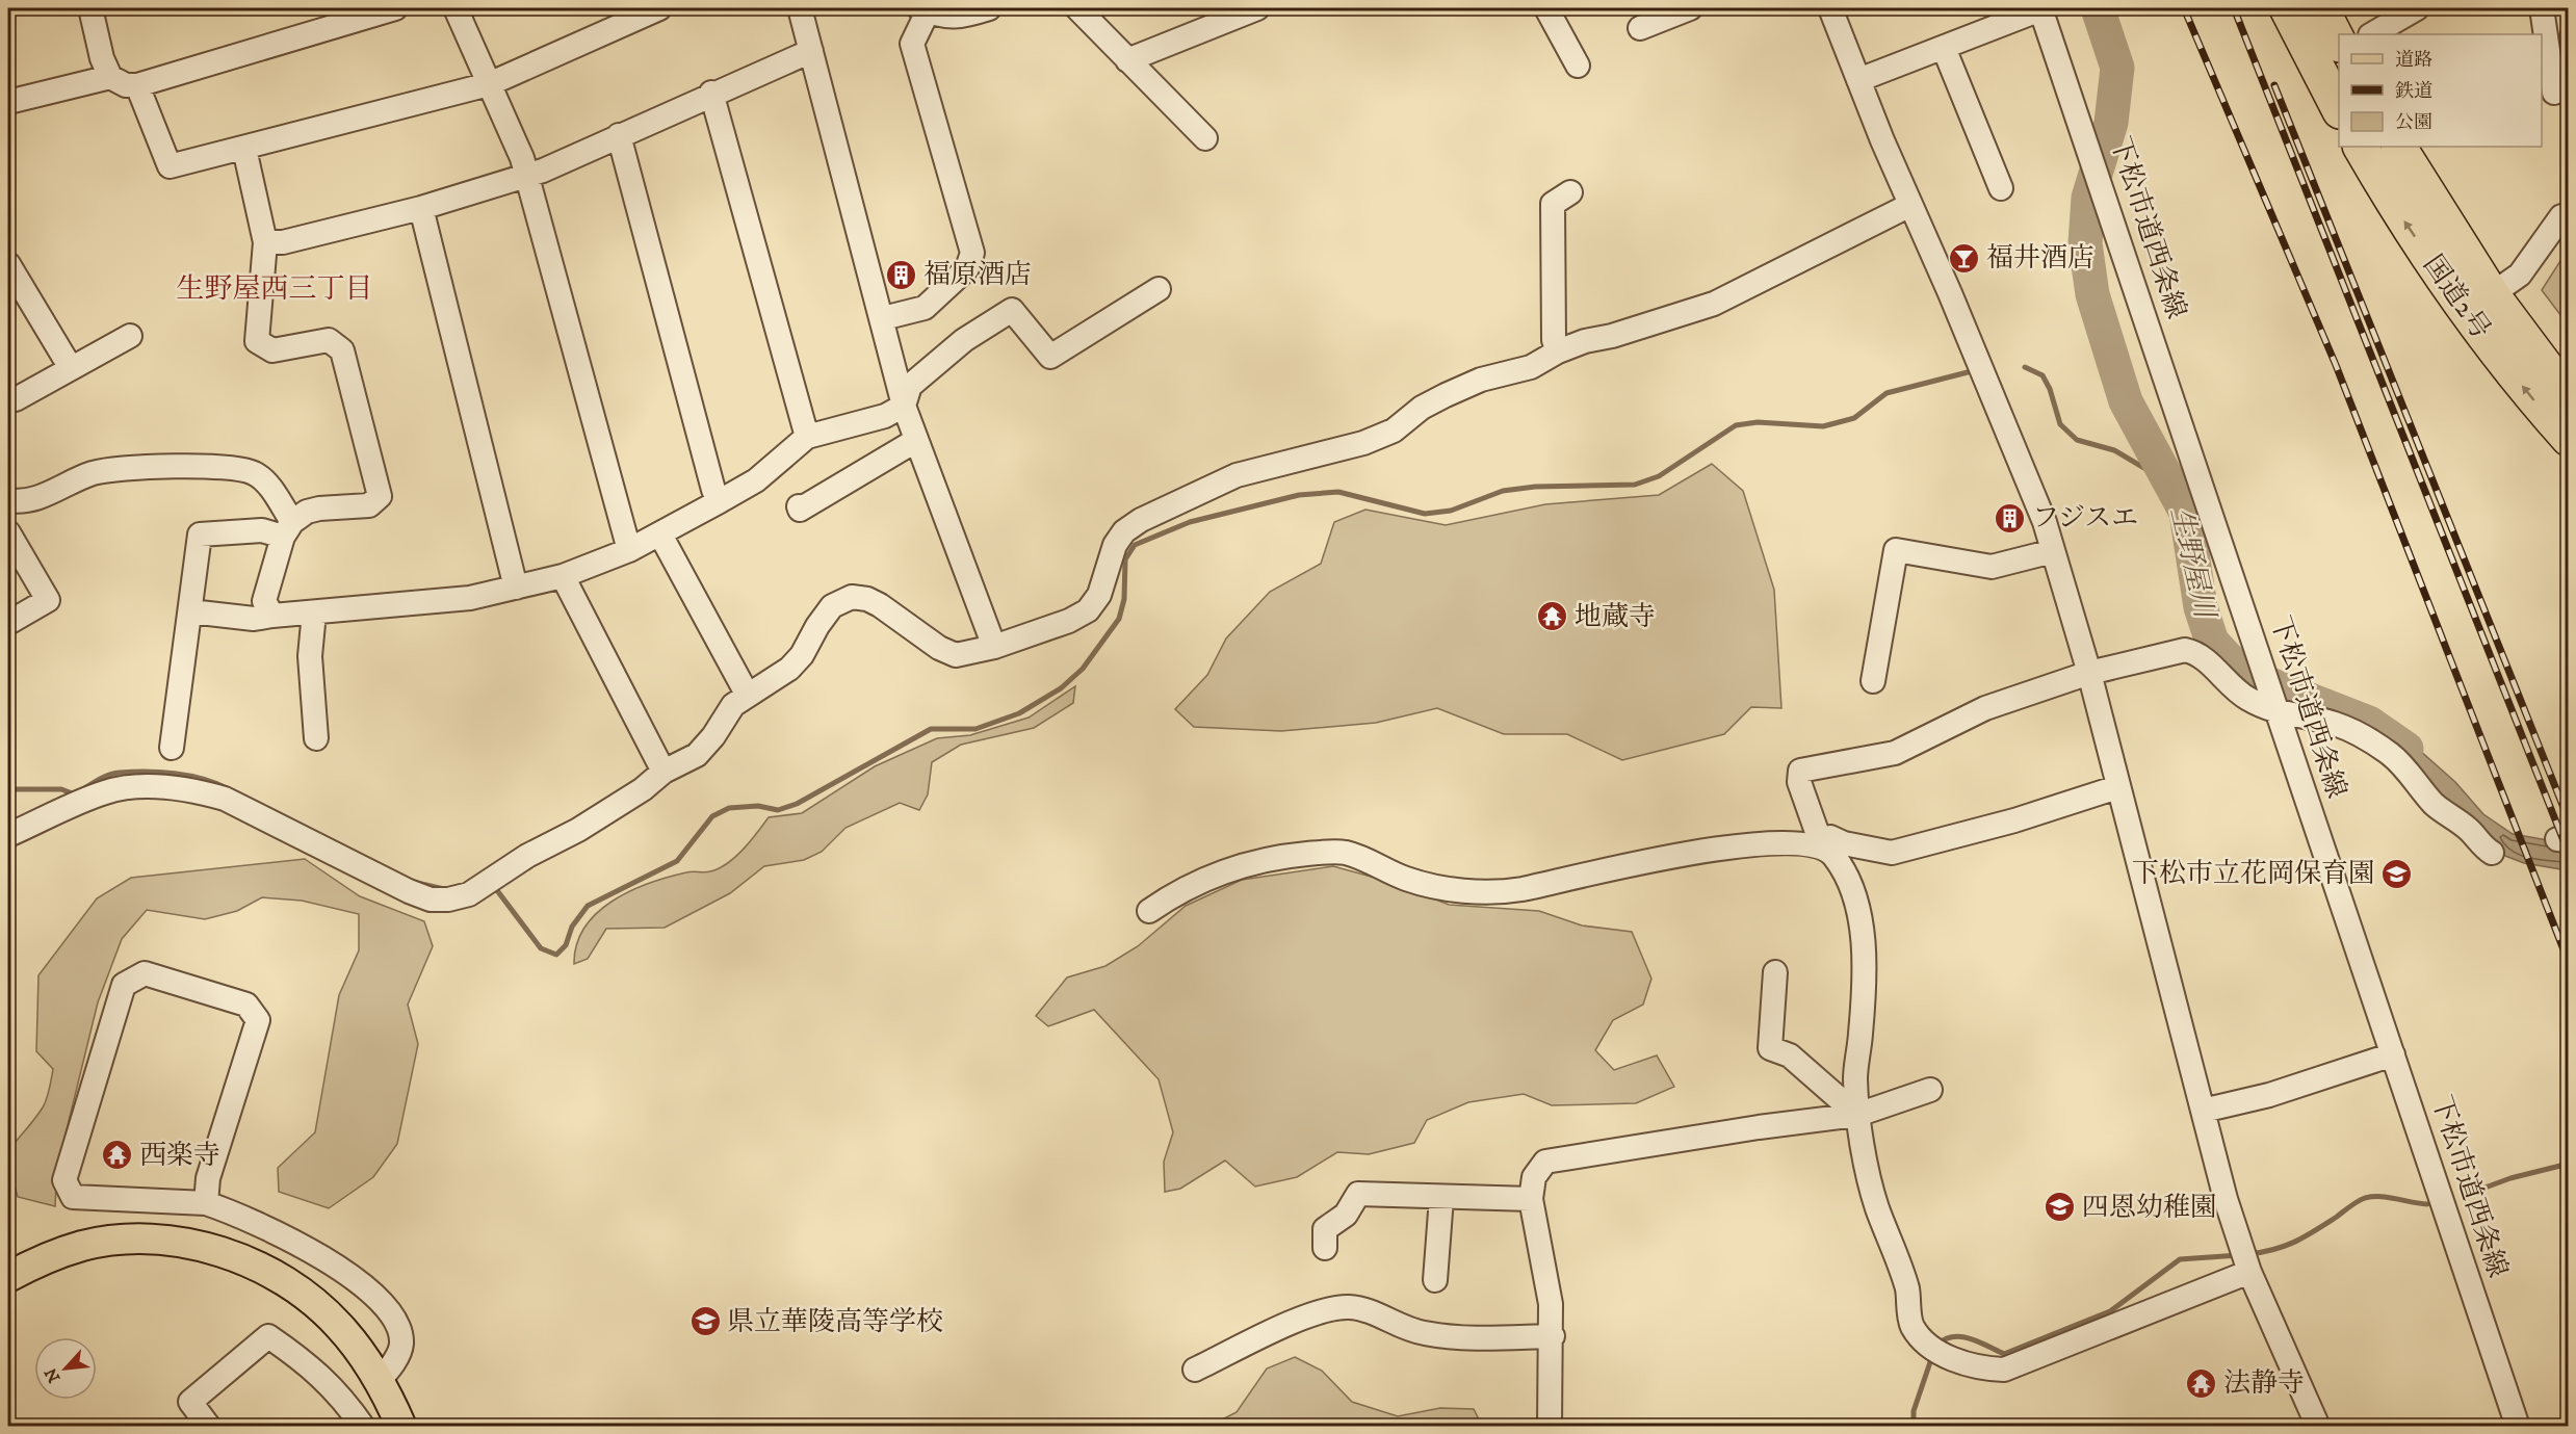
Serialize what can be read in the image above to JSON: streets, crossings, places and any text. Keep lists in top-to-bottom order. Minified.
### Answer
{"streets":{"highway":["国道2号"],"street":["下松市道西条線"]},"districts":["生野屋西三丁目"],"water":["生野屋川"],"places":{"bar":["福井酒店"],"building":["福原酒店","フジスエ"],"temple":["地蔵寺","西楽寺","法静寺"],"school or university":["下松市立花岡保育園","四恩幼稚園","県立華陵高等学校"]},"legend":["道路","鉄道","公園"],"north":"bottom left"}
